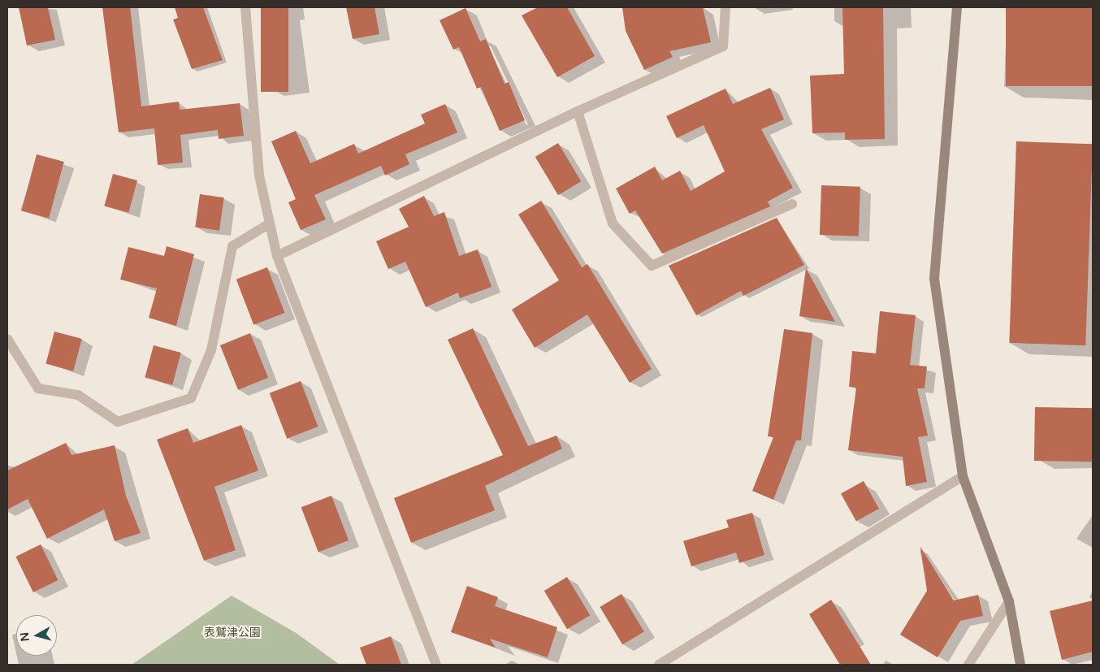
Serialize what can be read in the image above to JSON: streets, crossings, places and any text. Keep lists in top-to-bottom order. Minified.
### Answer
{"parks":["表鷲津公園"],"north":"left"}
